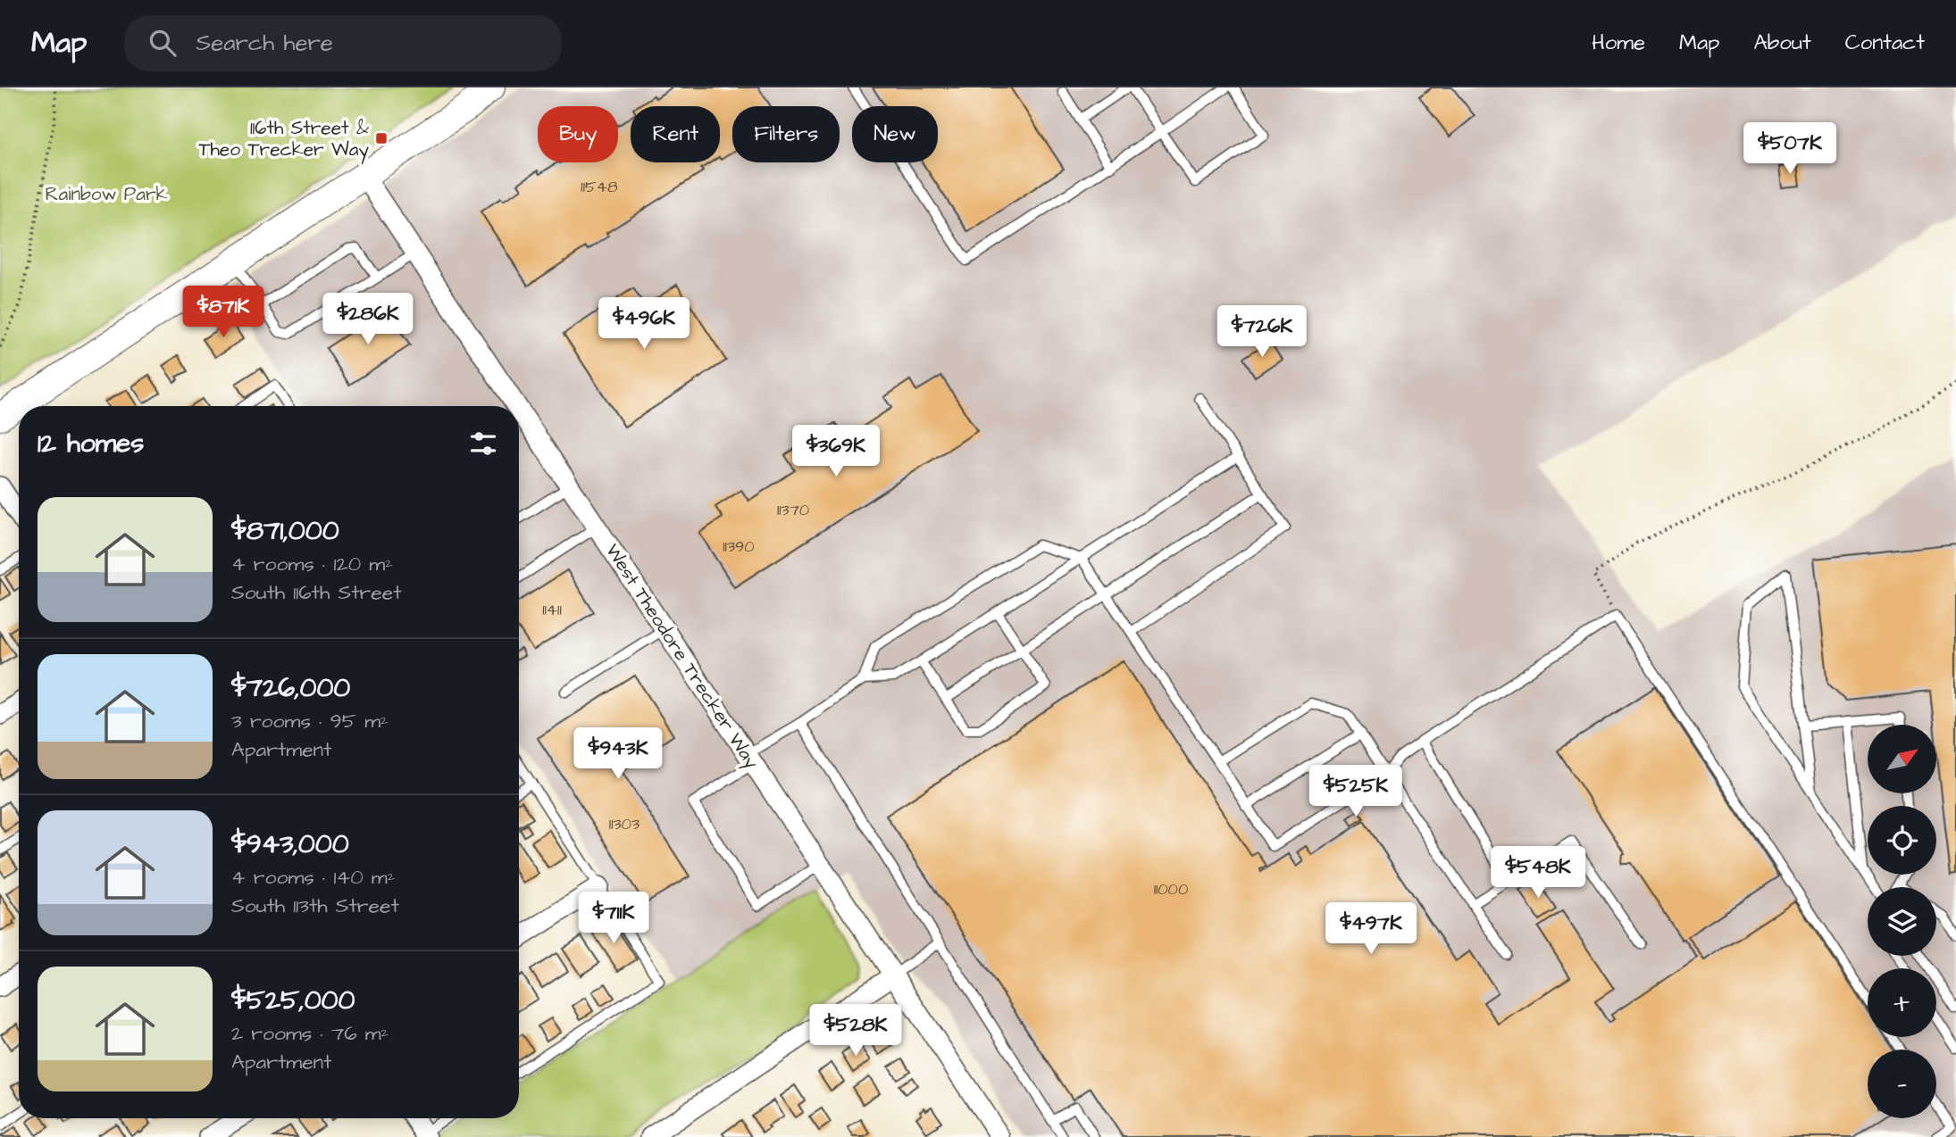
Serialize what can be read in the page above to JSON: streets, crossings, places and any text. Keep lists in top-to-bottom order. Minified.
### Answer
{"streets":{"street":["West Theodore Trecker Way"]},"parks":["Rainbow Park"],"places":{"transit":["116th Street & Theo Trecker Way"]},"house_numbers":["11548","11370","11390","11411","11303","11000"],"north":"top right","page":{"header":"Map","search":"Search here","nav":["Home","Map","About","Contact"],"chip":["Buy","Rent","Filters","New"],"price":["$507K","$871K","$286K","$496K","$726K","$369K","$943K","$525K","$548K","$711K","$497K","$528K"],"heading":"12 homes","list":[{"name":"$871,000","note":"4 rooms · 120 m² · South 116th Street"},{"name":"$726,000","note":"3 rooms · 95 m² · Apartment"},{"name":"$943,000","note":"4 rooms · 140 m² · South 113th Street"},{"name":"$525,000","note":"2 rooms · 76 m² · Apartment"}],"map_buttons":["+","−"]}}
